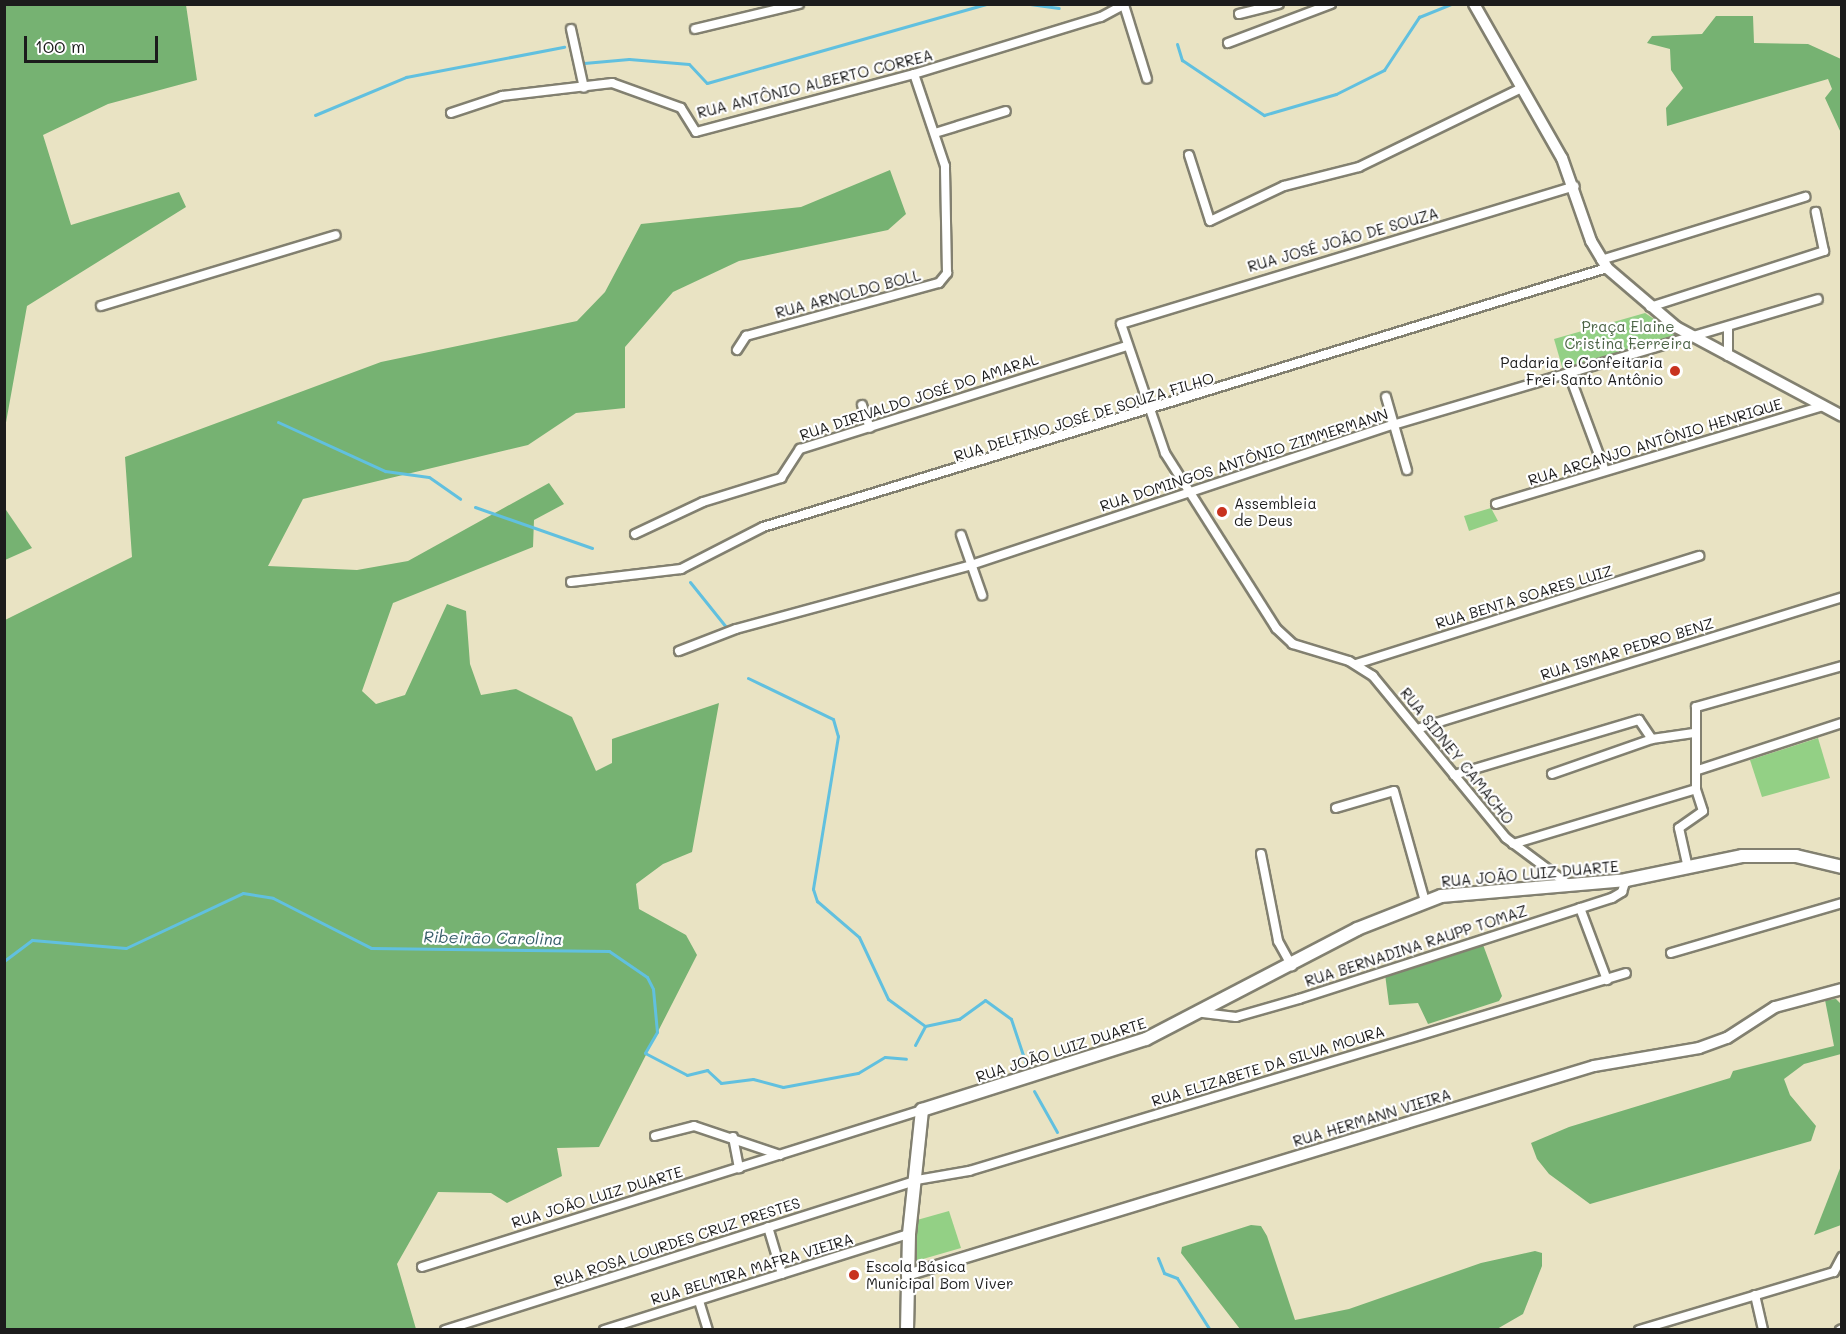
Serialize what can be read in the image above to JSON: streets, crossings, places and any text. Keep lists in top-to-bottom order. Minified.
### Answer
{"streets":{"main road":["RUA JOÃO LUIZ DUARTE"],"street":["RUA ANTÔNIO ALBERTO CORREA","RUA JOSÉ JOÃO DE SOUZA","RUA ARNOLDO BOLL","RUA DIRIVALDO JOSÉ DO AMARAL","RUA DELFINO JOSÉ DE SOUZA FILHO","RUA ARCANJO ANTÔNIO HENRIQUE","RUA DOMINGOS ANTÔNIO ZIMMERMANN","RUA BENTA SOARES LUIZ","RUA ISMAR PEDRO BENZ","RUA SIDNEY CAMACHO","RUA BERNADINA RAUPP TOMAZ","RUA ELIZABETE DA SILVA MOURA","RUA HERMANN VIEIRA","RUA ROSA LOURDES CRUZ PRESTES","RUA BELMIRA MAFRA VIEIRA"]},"crossings":[["RUA ANTÔNIO ALBERTO CORREA","RUA ARNOLDO BOLL"],["RUA JOSÉ JOÃO DE SOUZA","RUA SIDNEY CAMACHO"],["RUA DIRIVALDO JOSÉ DO AMARAL","RUA SIDNEY CAMACHO"],["RUA DELFINO JOSÉ DE SOUZA FILHO","RUA SIDNEY CAMACHO"],["RUA DOMINGOS ANTÔNIO ZIMMERMANN","RUA SIDNEY CAMACHO"],["RUA BENTA SOARES LUIZ","RUA SIDNEY CAMACHO"],["RUA ISMAR PEDRO BENZ","RUA SIDNEY CAMACHO"],["RUA SIDNEY CAMACHO","RUA JOÃO LUIZ DUARTE"],["RUA JOÃO LUIZ DUARTE","RUA BERNADINA RAUPP TOMAZ"],["RUA ELIZABETE DA SILVA MOURA","RUA ROSA LOURDES CRUZ PRESTES"]],"water":["Ribeirão Carolina"],"parks":["Praça Elaine Cristina Ferreira"],"places":["Padaria e Confeitaria Frei Santo Antônio","Assembleia de Deus","Escola Básica Municipal Bom Viver"],"scale_bar":"100 m"}
